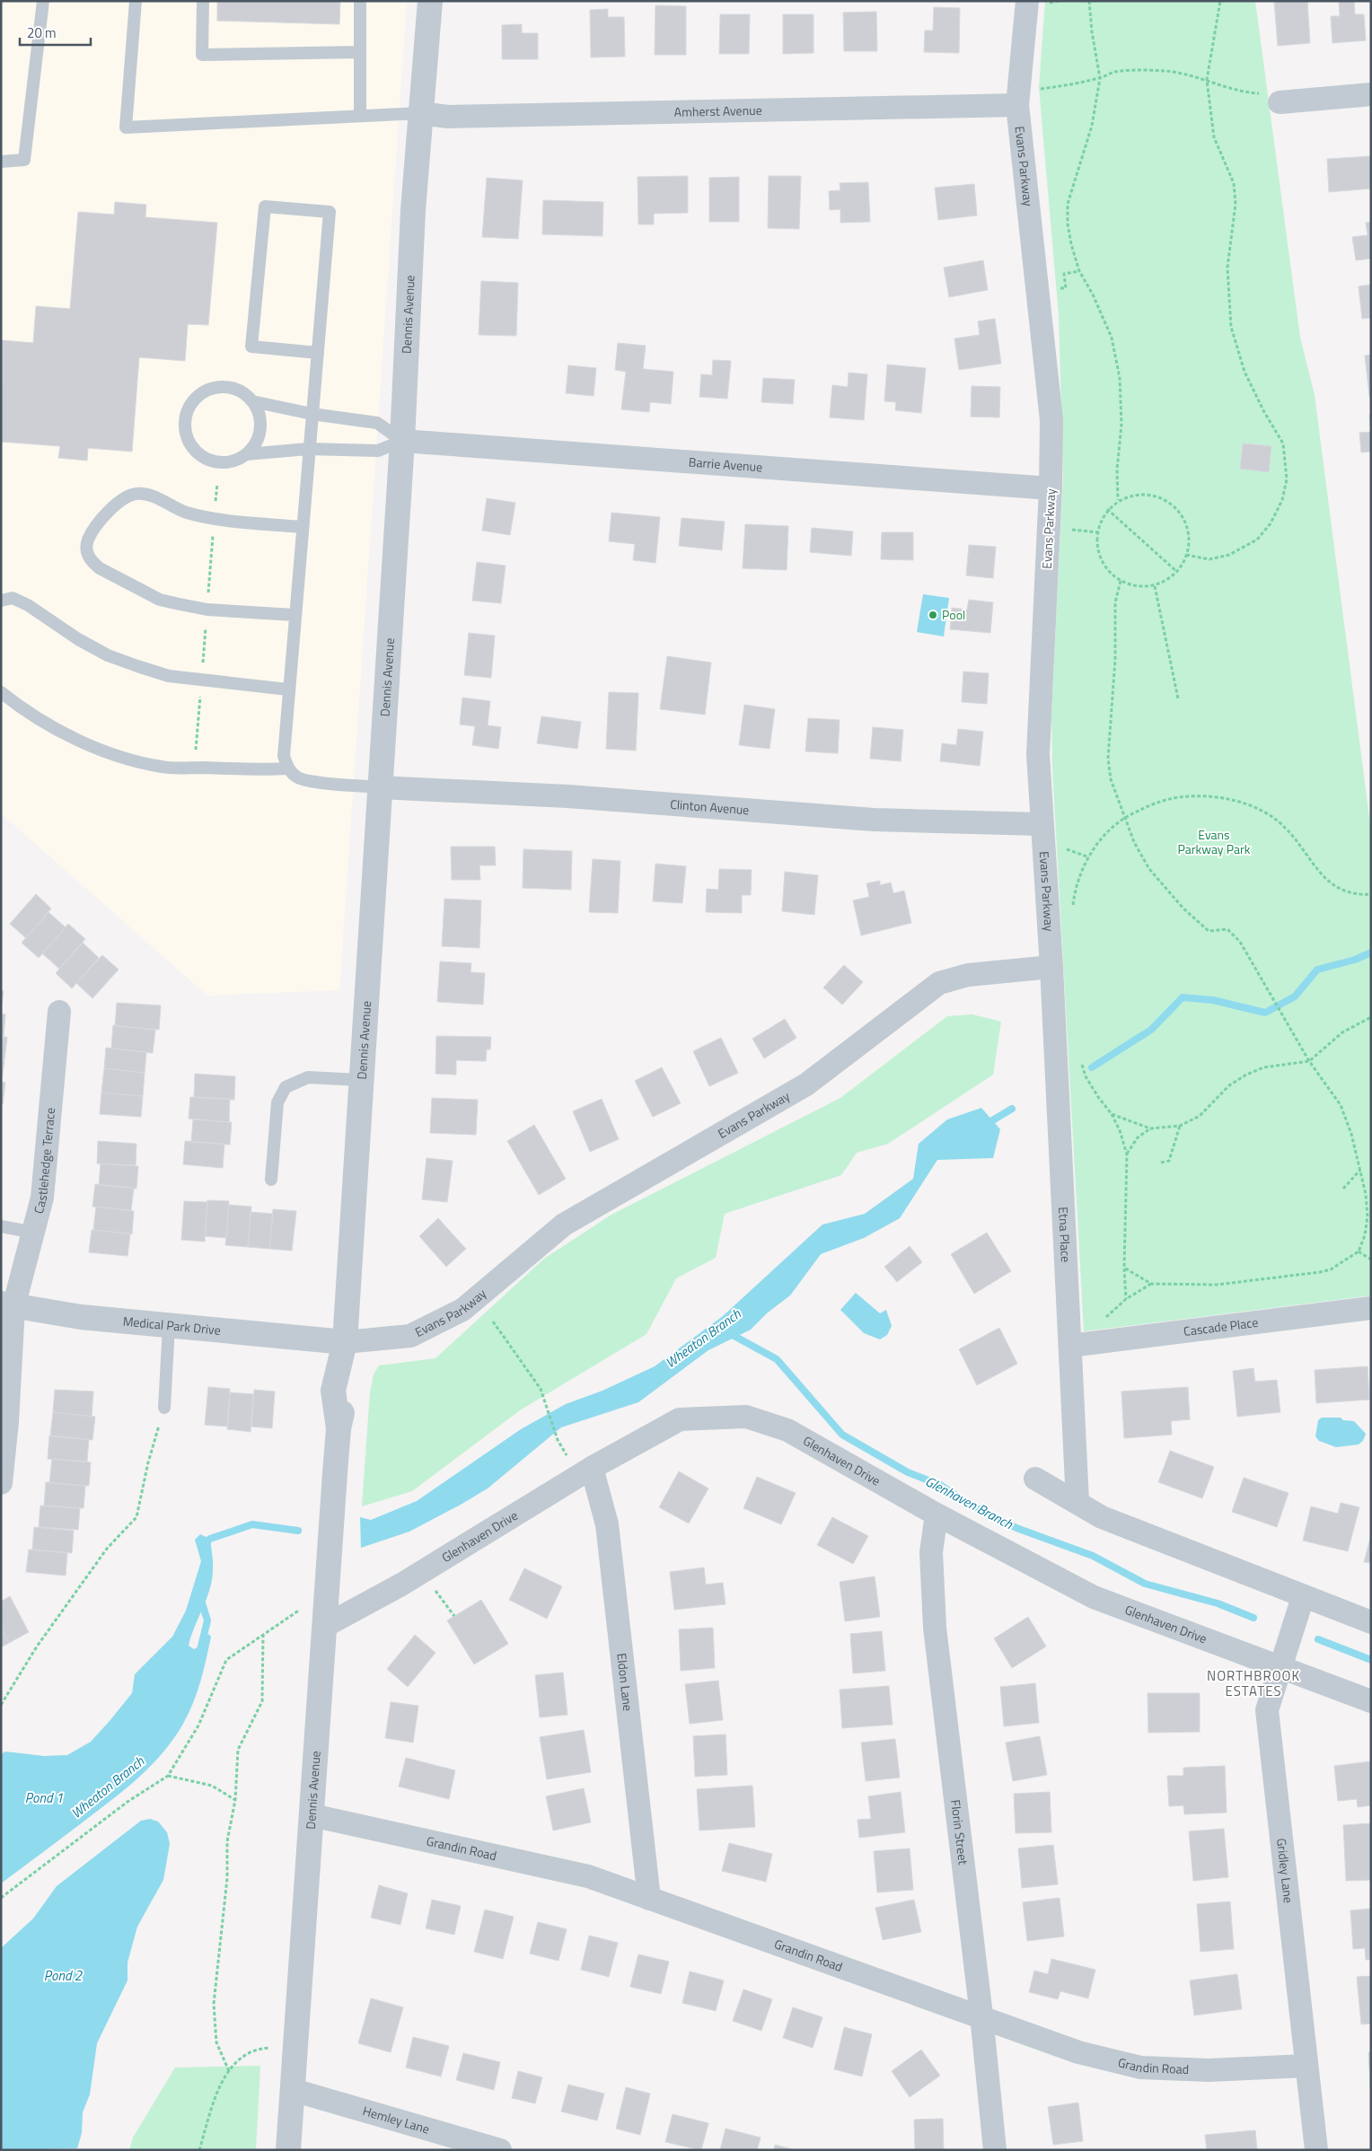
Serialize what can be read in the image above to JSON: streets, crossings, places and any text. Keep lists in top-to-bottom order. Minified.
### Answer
{"streets":{"street":["Amherst Avenue","Evans Parkway","Dennis Avenue","Barrie Avenue","Clinton Avenue","Castlehedge Terrace","Etna Place","Medical Park Drive","Cascade Place","Glenhaven Drive","Eldon Lane","Florin Street","Grandin Road","Gridley Lane","Hemley Lane"]},"crossings":[["Amherst Avenue","Evans Parkway"],["Amherst Avenue","Dennis Avenue"],["Evans Parkway","Dennis Avenue"],["Evans Parkway","Barrie Avenue"],["Evans Parkway","Clinton Avenue"],["Evans Parkway","Etna Place"],["Evans Parkway","Medical Park Drive"],["Dennis Avenue","Barrie Avenue"],["Dennis Avenue","Clinton Avenue"],["Dennis Avenue","Medical Park Drive"],["Dennis Avenue","Glenhaven Drive"],["Dennis Avenue","Grandin Road"],["Dennis Avenue","Hemley Lane"],["Castlehedge Terrace","Medical Park Drive"],["Etna Place","Cascade Place"],["Glenhaven Drive","Eldon Lane"],["Glenhaven Drive","Florin Street"],["Glenhaven Drive","Gridley Lane"],["Eldon Lane","Grandin Road"],["Florin Street","Grandin Road"],["Grandin Road","Gridley Lane"]],"districts":["NORTHBROOK ESTATES"],"water":["Wheaton Branch","Glenhaven Branch","Pond 1","Pond 2"],"parks":["Evans Parkway Park"],"places":["Pool"],"scale_bar":"20 m"}
